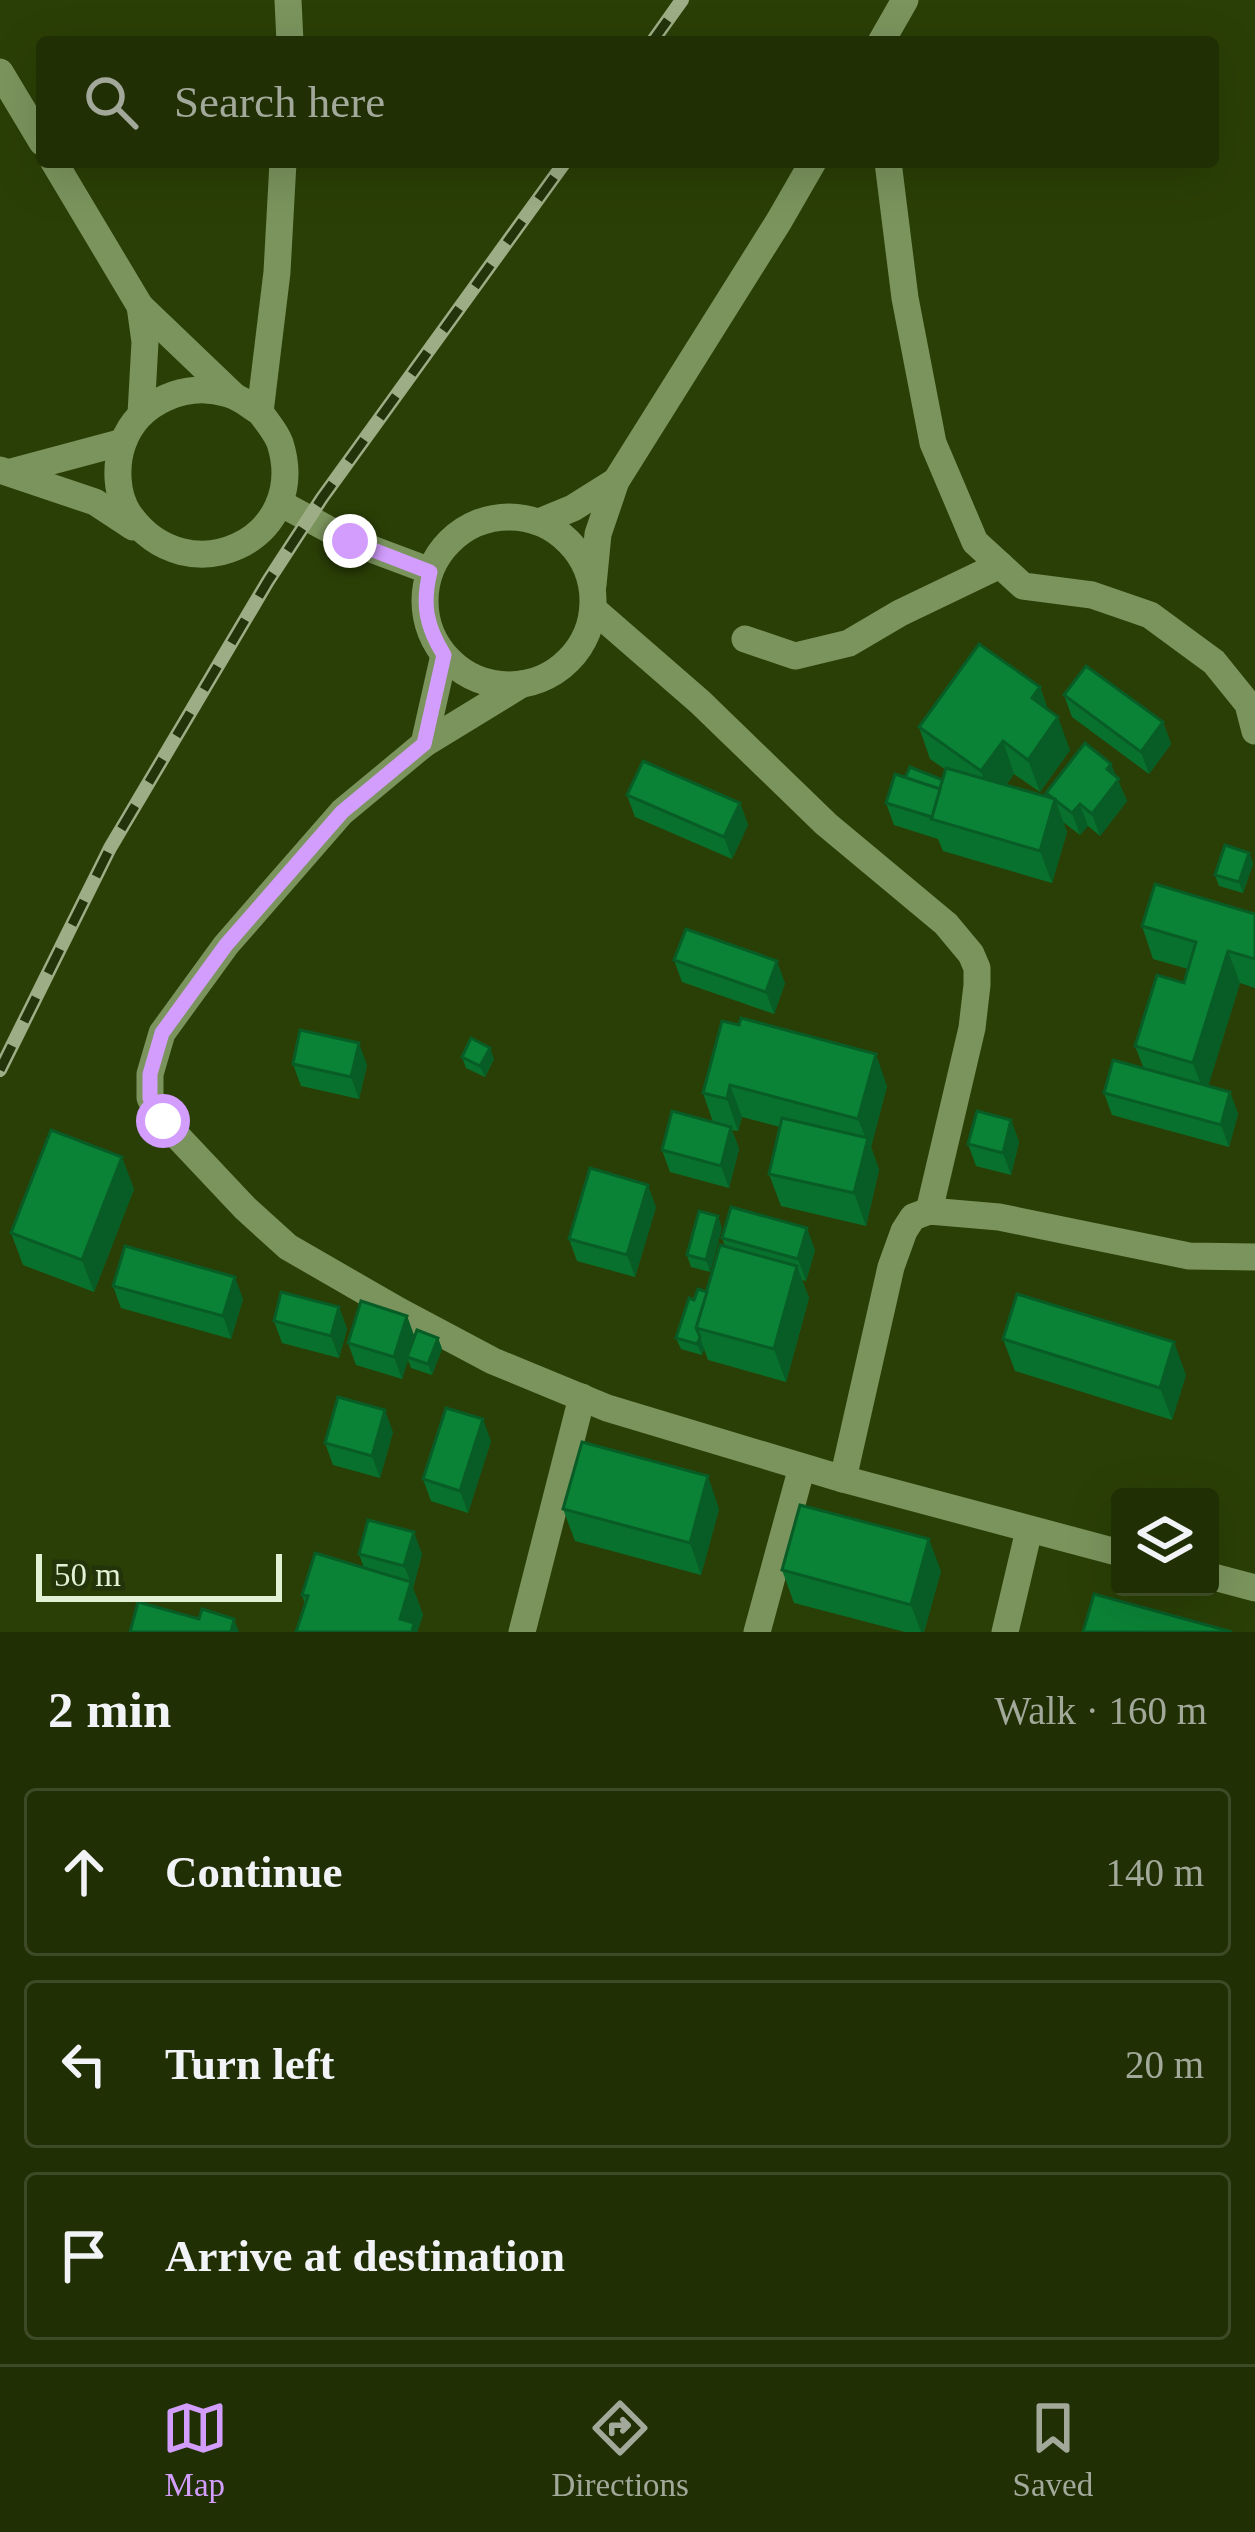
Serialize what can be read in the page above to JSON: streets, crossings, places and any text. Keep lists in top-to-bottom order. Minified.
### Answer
{"scale_bar":"50 m","page":{"search":"Search here","scale":"50 m","heading":["2 min","Walk · 160 m"],"list":[["Continue","140 m"],["Turn left","20 m"],"Arrive at destination"],"nav":["Map","Directions","Saved"]}}
